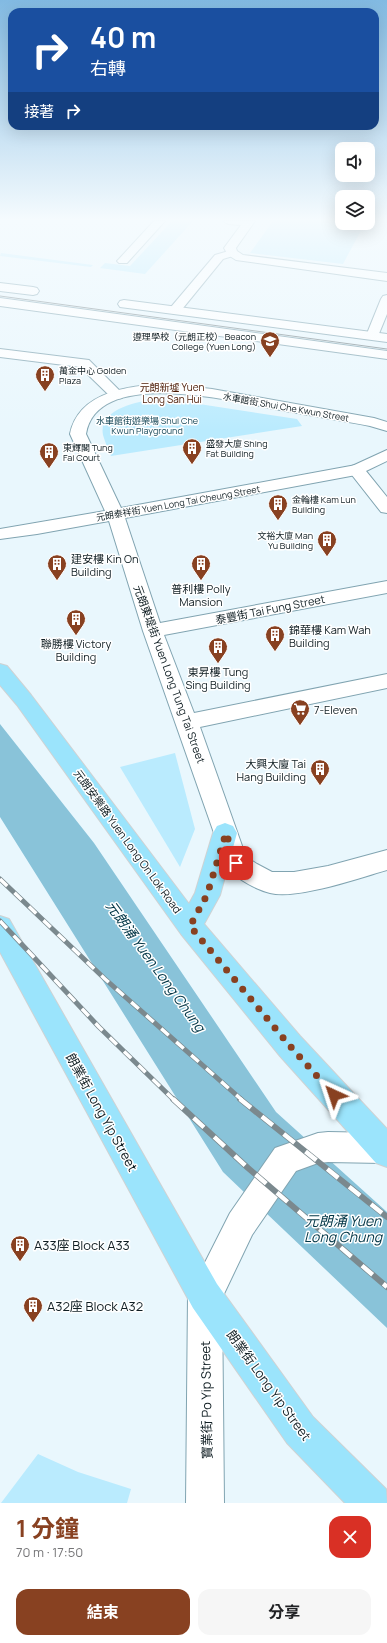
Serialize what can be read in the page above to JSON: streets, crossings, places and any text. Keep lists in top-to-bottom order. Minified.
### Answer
{"streets":{"main road":["元朗安樂路 Yuen Long On Lok Road","朗業街 Long Yip Street"],"street":["水車館街 Shui Che Kwun Street","元朗泰祥街 Yuen Long Tai Cheung Street","泰豐街 Tai Fung Street","元朗東堤街 Yuen Long Tung Tai Street","寶業街 Po Yip Street"]},"crossings":[["水車館街 Shui Che Kwun Street","元朗泰祥街 Yuen Long Tai Cheung Street"],["水車館街 Shui Che Kwun Street","元朗東堤街 Yuen Long Tung Tai Street"],["元朗泰祥街 Yuen Long Tai Cheung Street","元朗東堤街 Yuen Long Tung Tai Street"],["泰豐街 Tai Fung Street","元朗東堤街 Yuen Long Tung Tai Street"],["朗業街 Long Yip Street","寶業街 Po Yip Street"]],"districts":["元朗新墟 Yuen Long San Hui"],"water":["元朗涌 Yuen Long Chung"],"parks":["水車館街遊樂場 Shui Che Kwun Playground"],"places":{"school or university":["遵理學校（元朗正校） Beacon College (Yuen Long)"],"building":["萬金中心 Golden Plaza","盛發大廈 Shing Fat Building","東輝閣 Tung Fai Court","金輪樓 Kam Lun Building","文裕大廈 Man Yu Building","建安樓 Kin On Building","普利樓 Polly Mansion","聯勝樓 Victory Building","錦華樓 Kam Wah Building","東昇樓 Tung Sing Building","大興大廈 Tai Hang Building","A33座 Block A33","A32座 Block A32"],"supermarket":["7-Eleven"]},"page":{"turn":["40 m","右轉"],"then":"接著","heading":["1 分鐘","70 m · 17:50"],"buttons":["結束","分享"]}}
